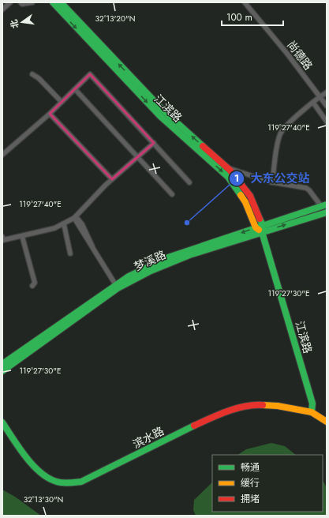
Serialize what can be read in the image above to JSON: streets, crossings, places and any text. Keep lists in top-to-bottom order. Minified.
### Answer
{"streets":{"main road":["江滨路","梦溪路","滨水路"],"street":["尚德路"]},"crossings":[["江滨路","梦溪路"],["江滨路","滨水路"]],"places":["大东公交站"],"legend":["畅通","缓行","拥堵"],"scale_bar":"100 m","north":"left","coordinates":["32°13'20\"N","119°27'40\"E","119°27'30\"E","32°13'30\"N"]}
